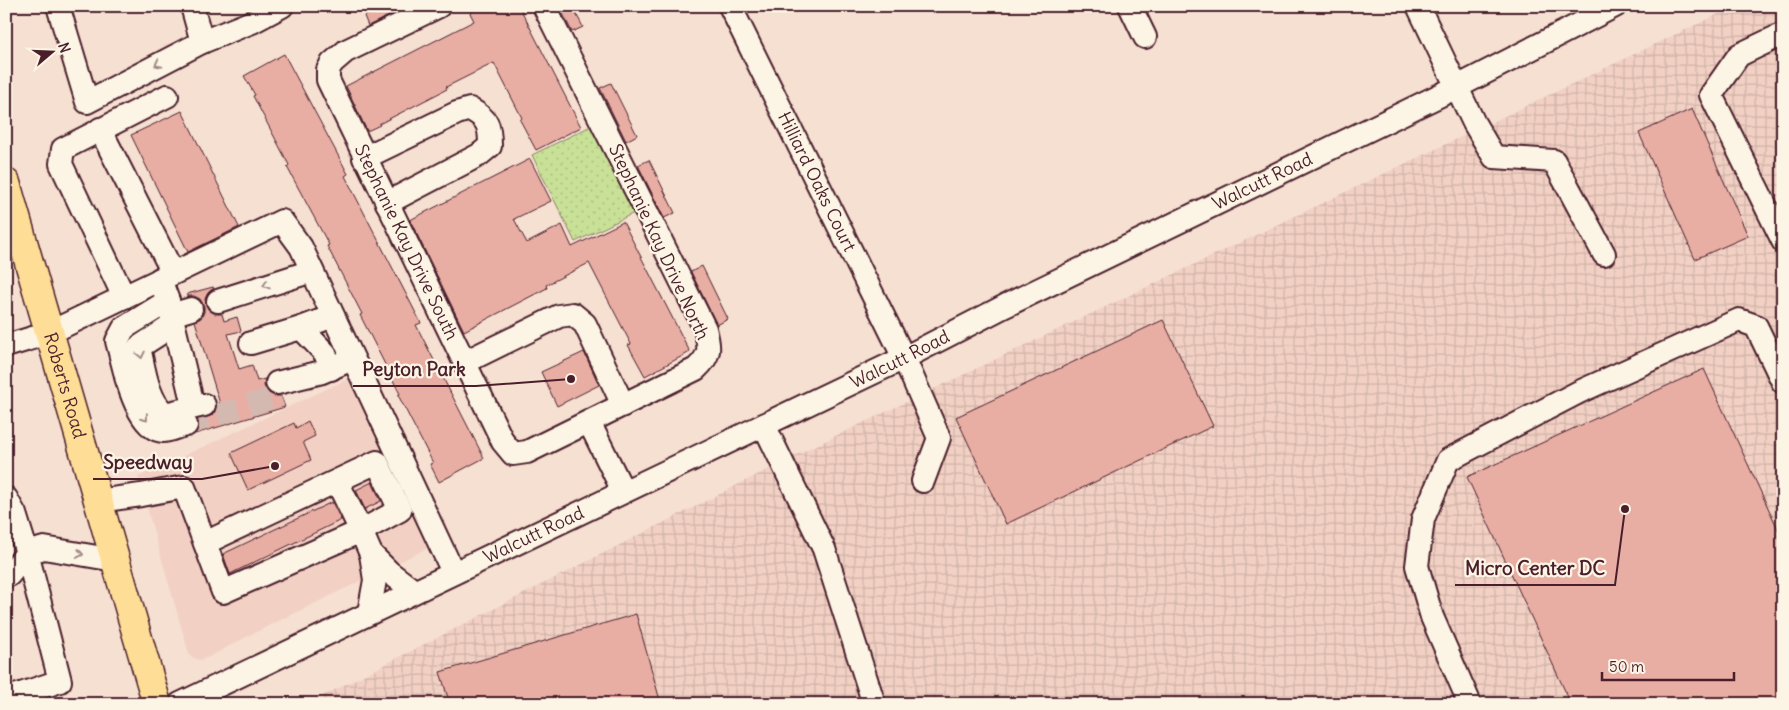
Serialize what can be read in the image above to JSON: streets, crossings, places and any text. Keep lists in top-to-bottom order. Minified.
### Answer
{"streets":{"main road":["Roberts Road"],"street":["Walcutt Road","Hilliard Oaks Court","Stephanie Kay Drive North","Stephanie Kay Drive South"]},"crossings":[["Walcutt Road","Hilliard Oaks Court"],["Stephanie Kay Drive North","Stephanie Kay Drive South"]],"places":["Peyton Park","Speedway","Micro Center DC"],"scale_bar":"50 m","north":"right"}
